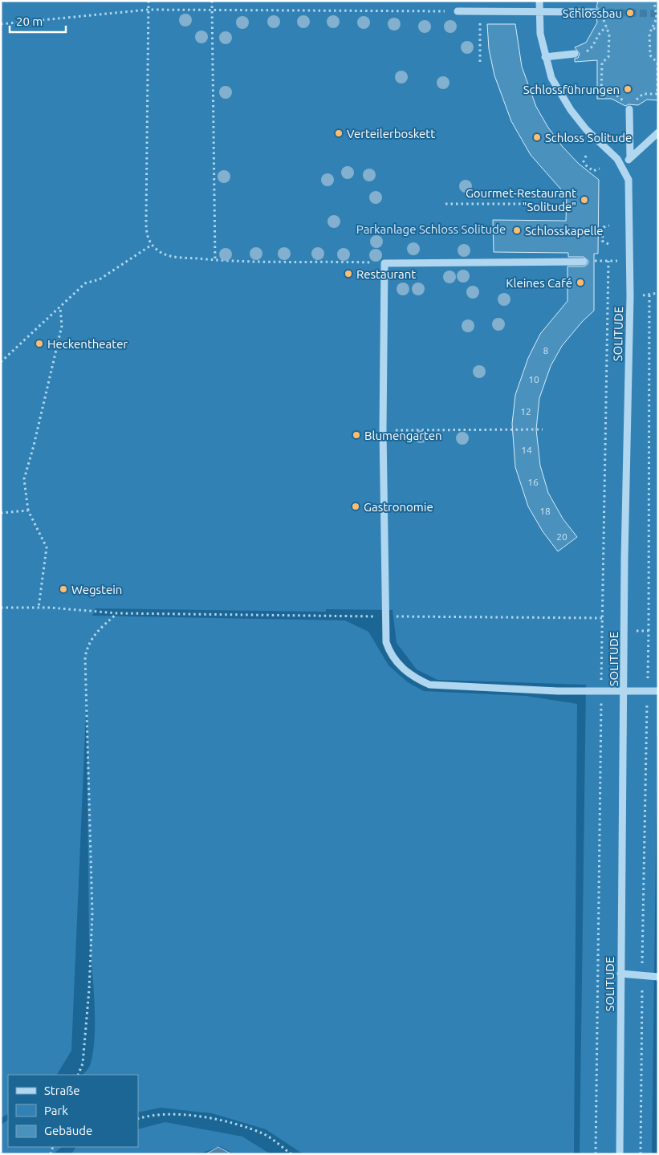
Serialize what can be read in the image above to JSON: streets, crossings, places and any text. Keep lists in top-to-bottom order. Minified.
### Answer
{"streets":{"street":["SOLITUDE"]},"parks":["Parkanlage Schloss Solitude"],"places":["Schlossbau","Schlossführungen","Verteilerboskett","Schloss Solitude","Gourmet-Restaurant \"Solitude\"","Schlosskapelle","Restaurant","Kleines Café","Heckentheater","Blumengarten","Gastronomie","Wegstein"],"house_numbers":["8","10","12","14","16","18","20"],"legend":["Straße","Park","Gebäude"],"scale_bar":"20 m"}
